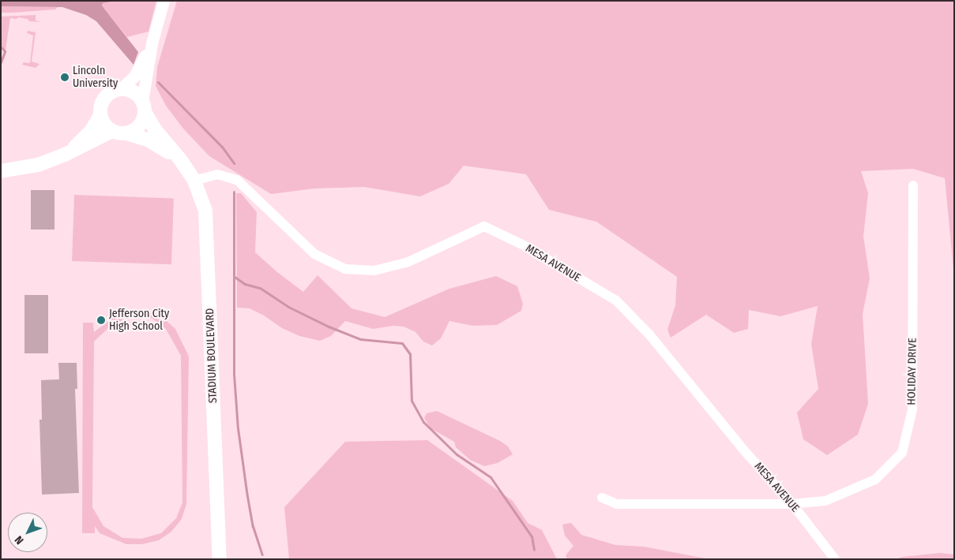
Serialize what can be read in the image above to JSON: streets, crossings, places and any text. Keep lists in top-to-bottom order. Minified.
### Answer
{"streets":{"main road":["STADIUM BOULEVARD"],"street":["MESA AVENUE","HOLIDAY DRIVE"]},"crossings":[["MESA AVENUE","STADIUM BOULEVARD"],["MESA AVENUE","HOLIDAY DRIVE"]],"places":["Lincoln University","Jefferson City High School"],"north":"bottom left"}
